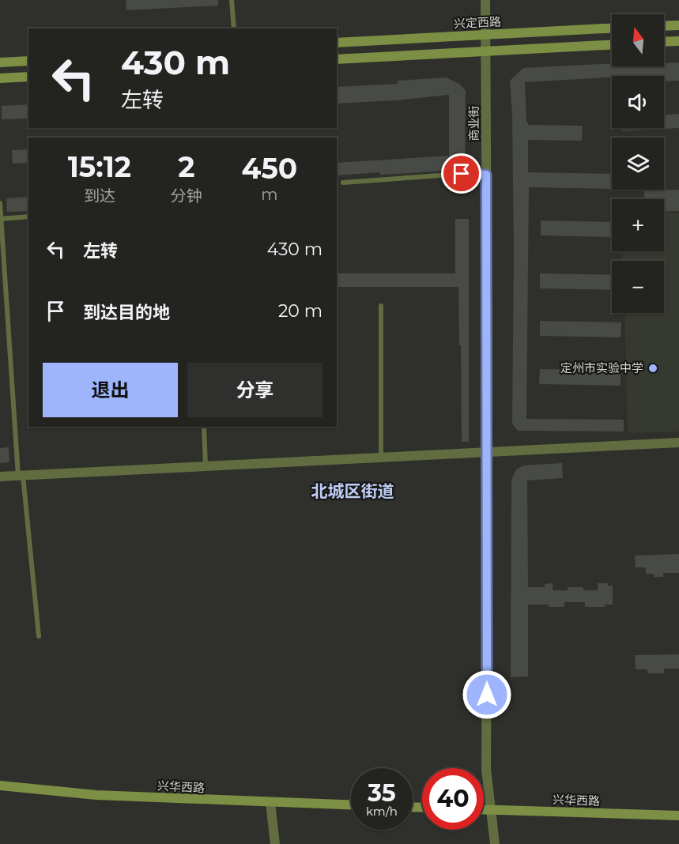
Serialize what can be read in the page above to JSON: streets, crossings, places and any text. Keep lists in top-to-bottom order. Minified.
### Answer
{"streets":{"main road":["兴定西路","兴华西路"],"street":["商业街"]},"crossings":[["兴定西路","商业街"],["商业街","兴华西路"]],"districts":["北城区街道"],"places":["定州市实验中学"],"north":"top","page":{"map_buttons":["+","−"],"turn":["430 m","左转"],"eta":["15:12","到达","2","分钟","450","m"],"list":[{"name":"左转","value":"430 m"},{"name":"到达目的地","value":"20 m"}],"buttons":["退出","分享"],"speed":"35 km/h","limit":"40"}}
